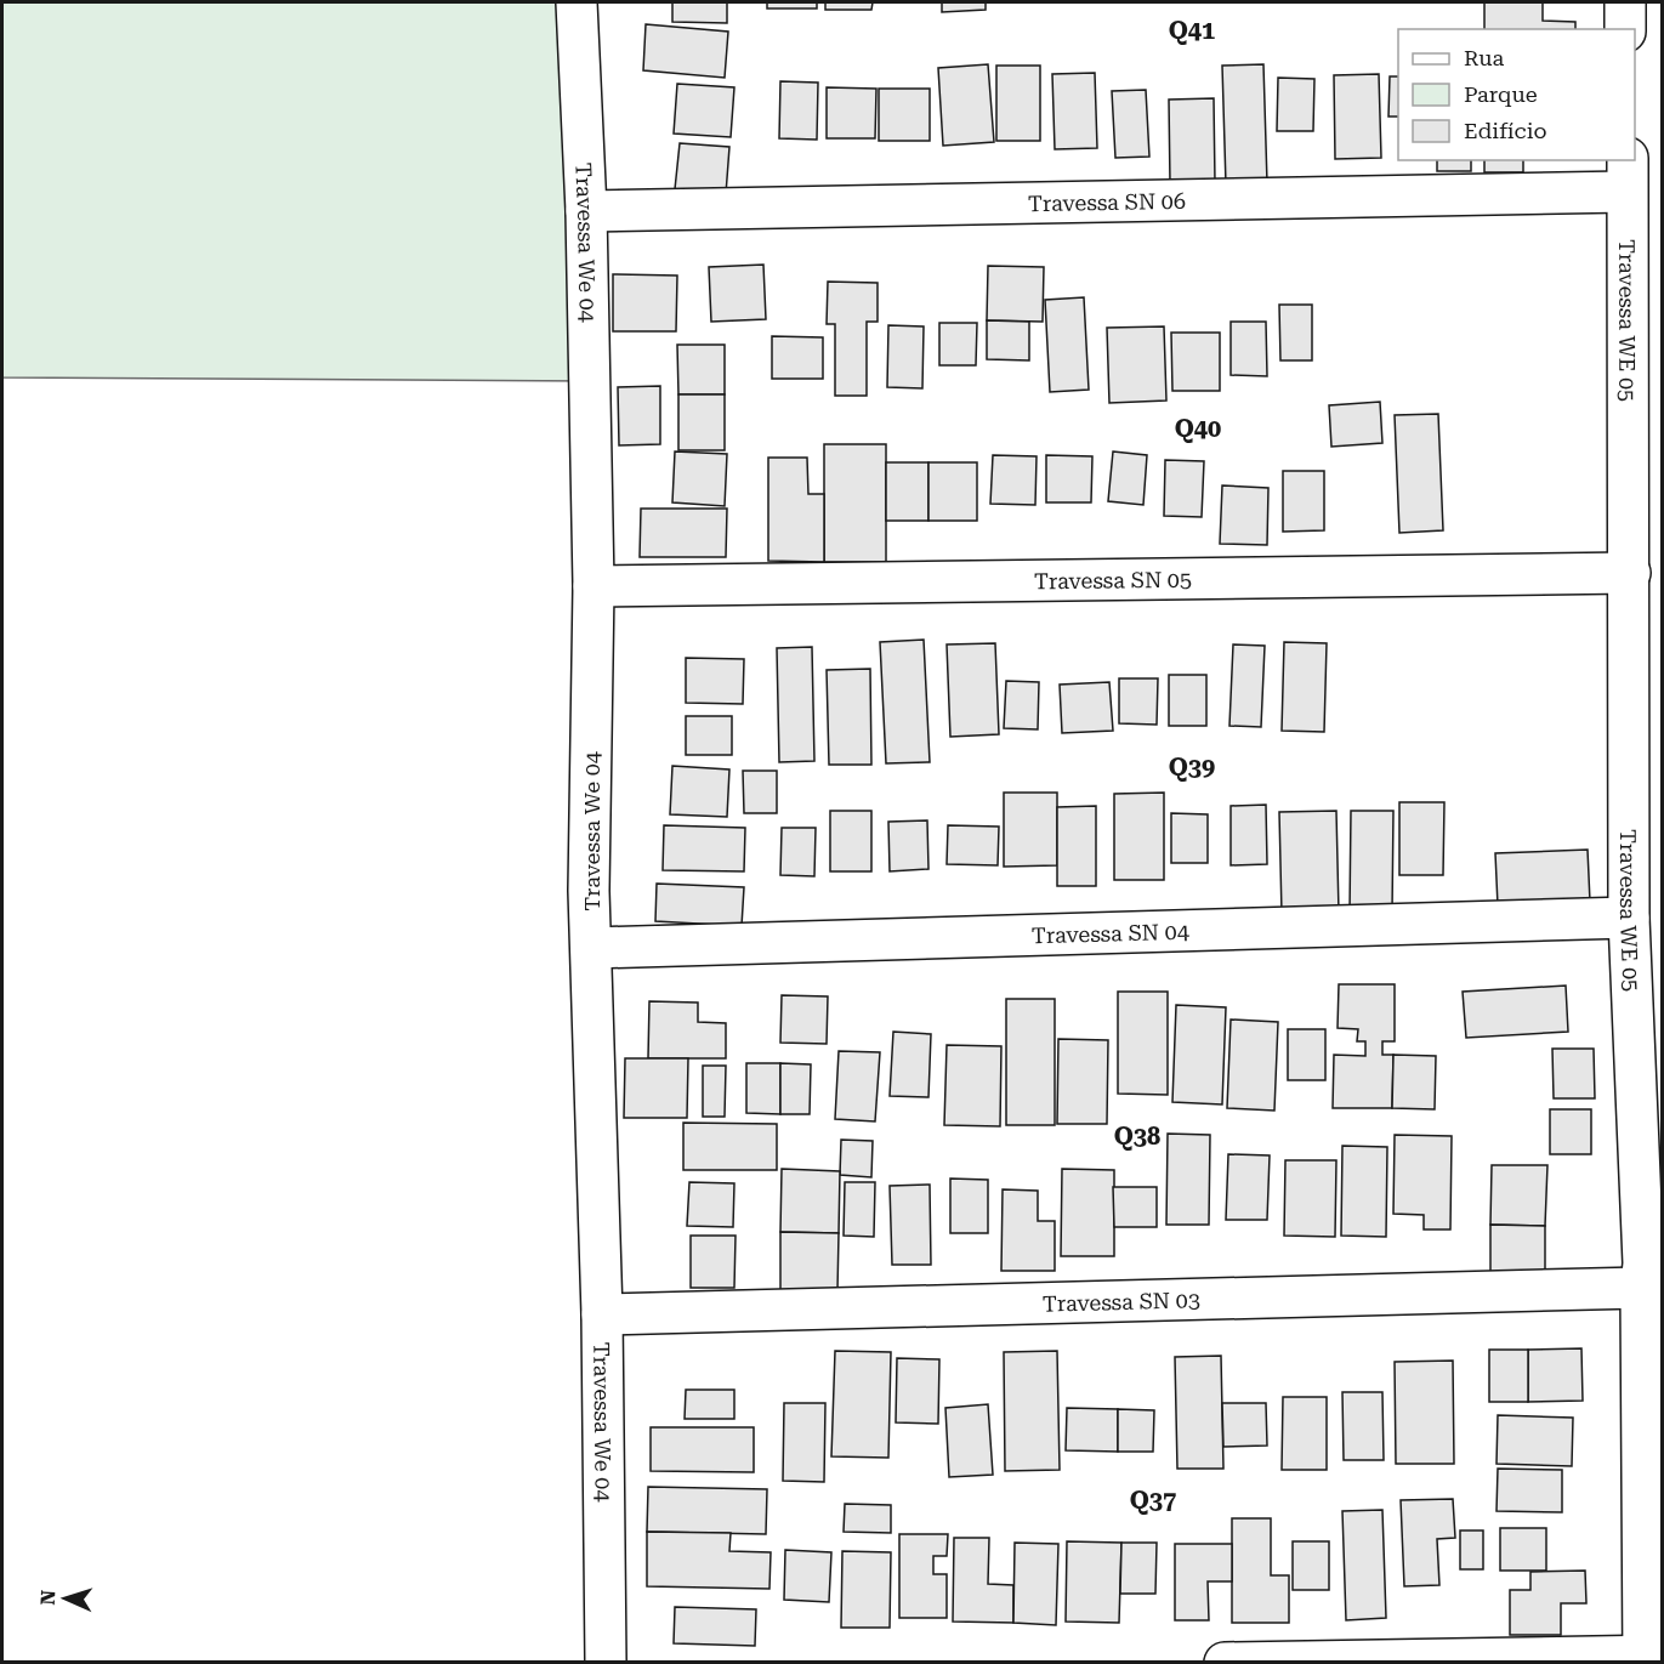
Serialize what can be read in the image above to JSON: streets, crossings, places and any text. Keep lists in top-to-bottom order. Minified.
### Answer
{"streets":{"street":["Travessa SN 06","Travessa We 04","Travessa WE 05","Travessa SN 05","Travessa SN 04","Travessa SN 03"]},"crossings":[["Travessa SN 06","Travessa We 04"],["Travessa SN 06","Travessa WE 05"],["Travessa We 04","Travessa SN 05"],["Travessa We 04","Travessa SN 04"],["Travessa We 04","Travessa SN 03"],["Travessa WE 05","Travessa SN 05"],["Travessa WE 05","Travessa SN 04"],["Travessa WE 05","Travessa SN 03"]],"districts":["Q41","Q40","Q39","Q38","Q37"],"legend":["Rua","Parque","Edifício"],"north":"left"}
